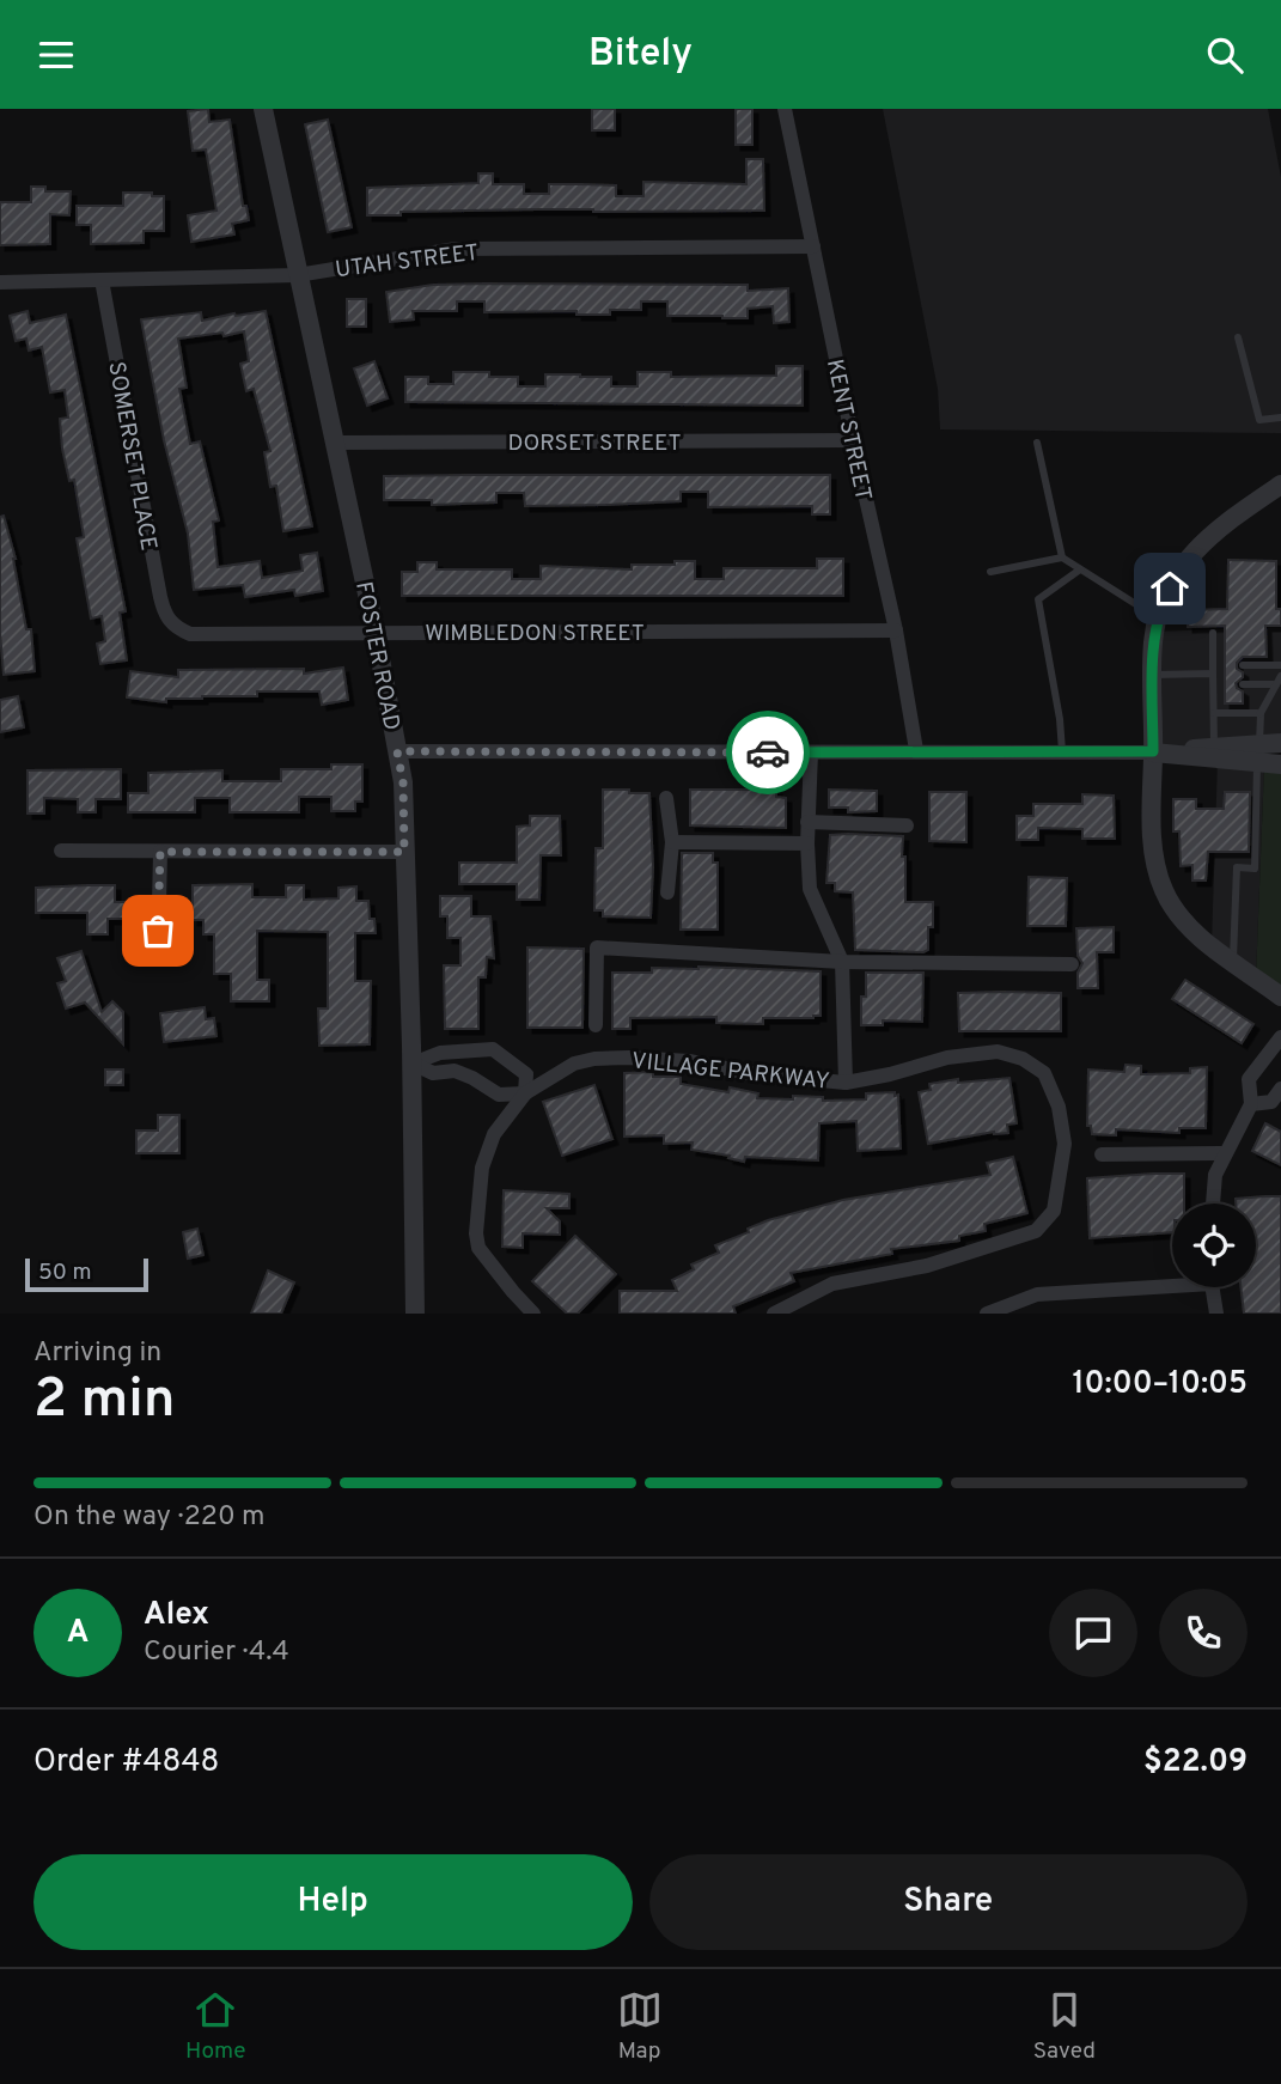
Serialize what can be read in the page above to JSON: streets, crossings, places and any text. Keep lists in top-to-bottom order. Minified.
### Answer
{"streets":{"street":["UTAH STREET","KENT STREET","DORSET STREET","SOMERSET PLACE","WIMBLEDON STREET","FOSTER ROAD","VILLAGE PARKWAY"]},"crossings":[["UTAH STREET","KENT STREET"],["UTAH STREET","SOMERSET PLACE"],["UTAH STREET","FOSTER ROAD"],["KENT STREET","DORSET STREET"],["KENT STREET","WIMBLEDON STREET"],["DORSET STREET","FOSTER ROAD"],["SOMERSET PLACE","WIMBLEDON STREET"],["WIMBLEDON STREET","FOSTER ROAD"]],"scale_bar":"50 m","page":{"header":"Bitely","scale":"50 m","heading":["2 min","Arriving in","10:00–10:05"],"panel":["Alex","Courier · 4.4","Order #4848","$22.09"],"bar":"On the way · 220 m","round":"A","buttons":["Help","Share"],"tabs":["Home","Map","Saved"]}}
